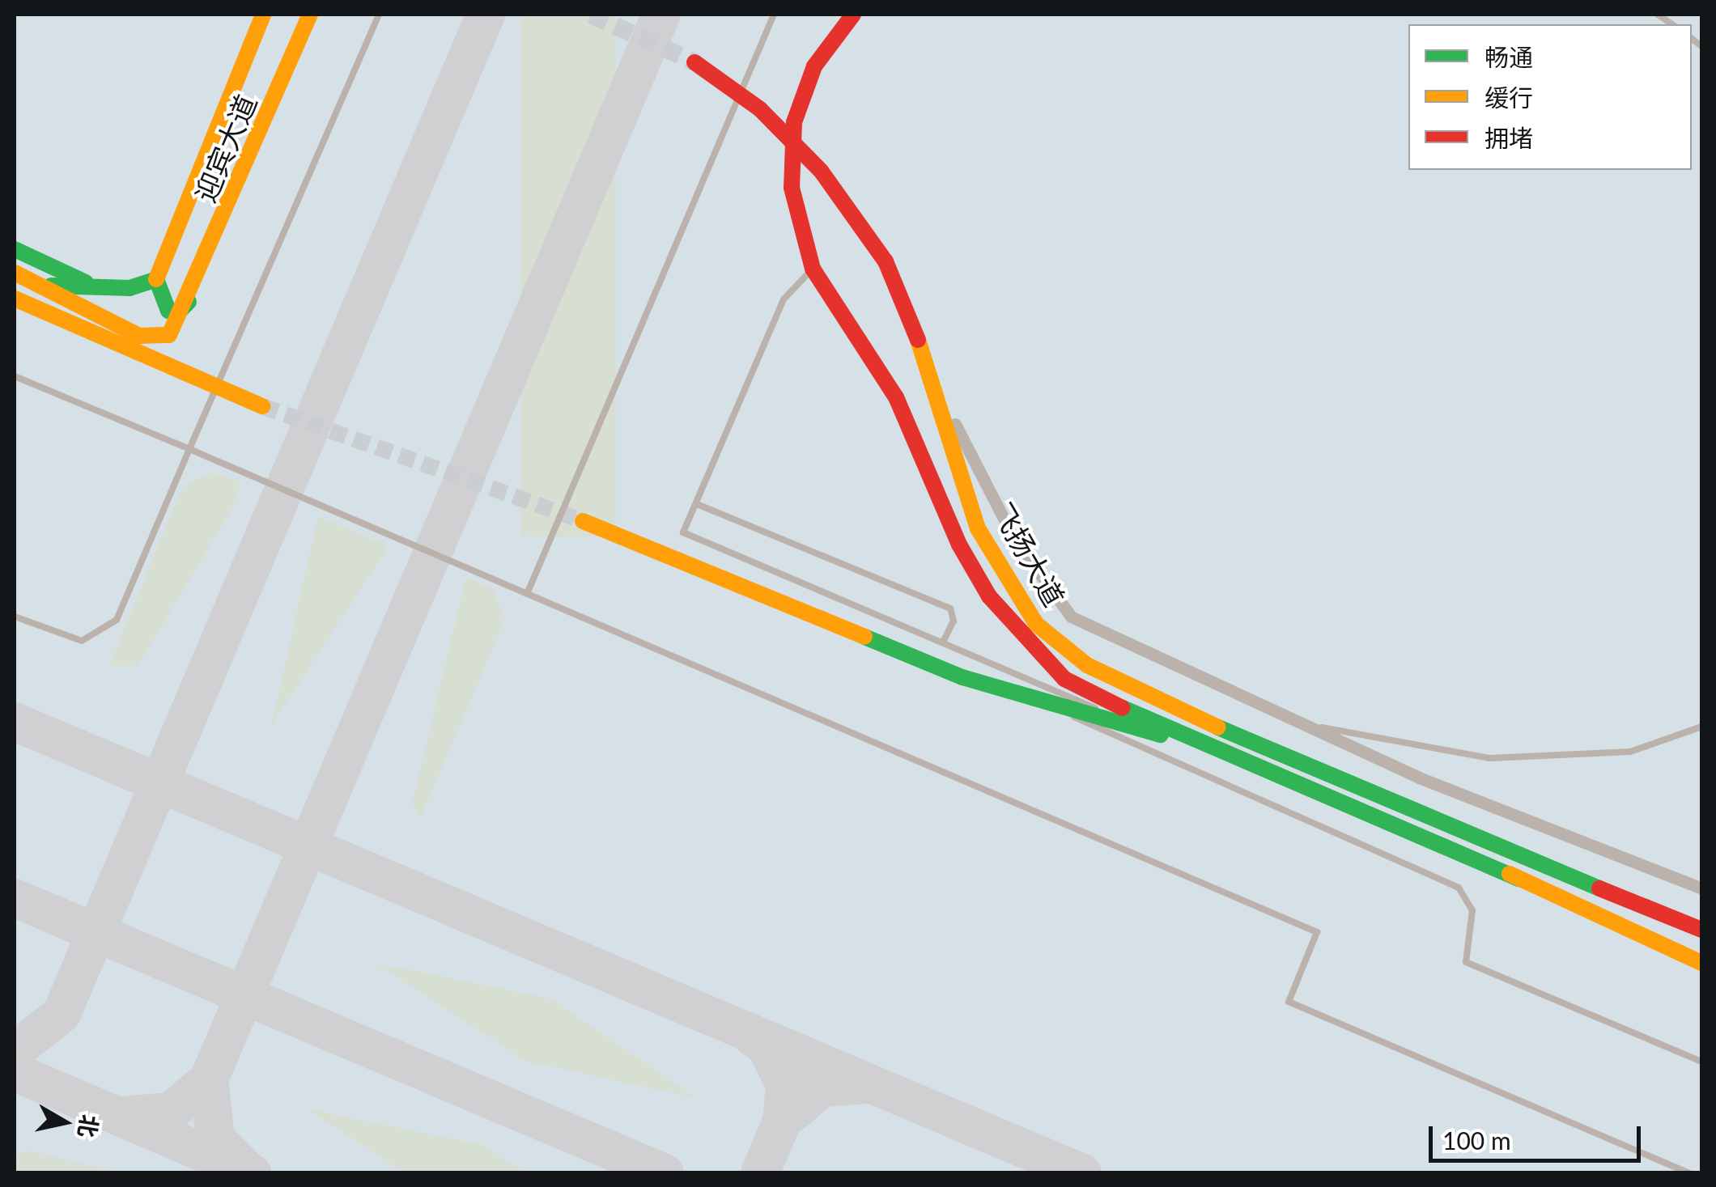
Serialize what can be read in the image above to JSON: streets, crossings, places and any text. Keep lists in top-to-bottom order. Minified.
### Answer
{"streets":{"main road":["迎宾大道","飞扬大道"]},"legend":["畅通","缓行","拥堵"],"scale_bar":"100 m","north":"right"}
